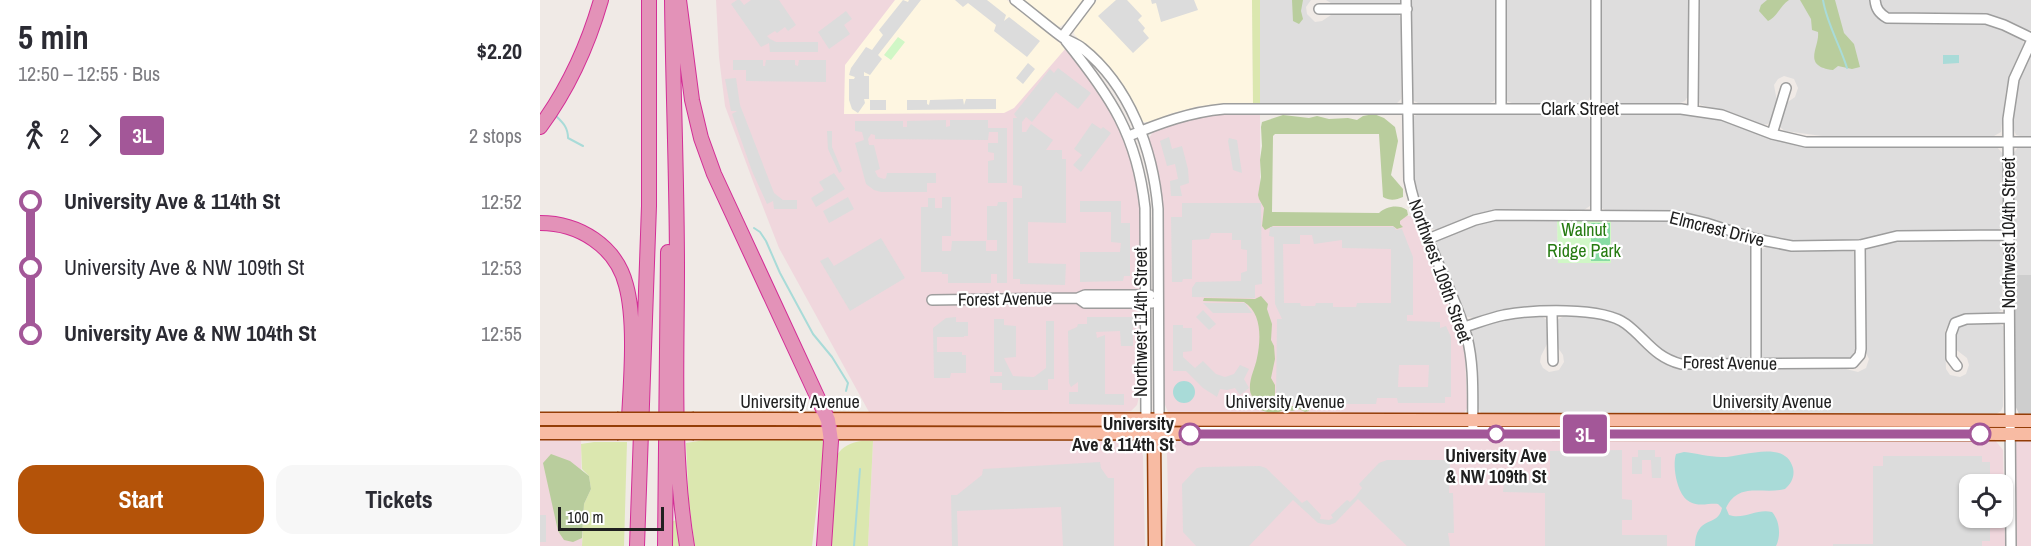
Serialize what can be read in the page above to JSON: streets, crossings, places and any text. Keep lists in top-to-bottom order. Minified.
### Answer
{"streets":{"main road":["Northwest 114th Street","University Avenue"],"street":["Clark Street","Elmcrest Drive","Northwest 104th Street","Northwest 109th Street","Forest Avenue"]},"crossings":[["Clark Street","Northwest 104th Street"],["Clark Street","Northwest 109th Street"],["Clark Street","Northwest 114th Street"],["Elmcrest Drive","Northwest 104th Street"],["Elmcrest Drive","Northwest 109th Street"],["Elmcrest Drive","Forest Avenue"],["Northwest 104th Street","University Avenue"],["Northwest 109th Street","Forest Avenue"],["Northwest 109th Street","University Avenue"],["Forest Avenue","Northwest 114th Street"],["Northwest 114th Street","University Avenue"]],"parks":["Walnut Ridge Park"],"places":["University Ave & 114th St","University Ave & NW 109th St"],"lines":["bus line 3L"],"scale_bar":"100 m","page":{"heading":["5 min","12:50 – 12:55 · Bus","$2.20"],"on_map":"3L","legs":["2","3L","2 stops"],"list":[{"name":"University Ave & 114th St","value":"12:52"},{"name":"University Ave & NW 109th St","value":"12:53"},{"name":"University Ave & NW 104th St","value":"12:55"}],"buttons":["Start","Tickets"],"scale":"100 m"}}
